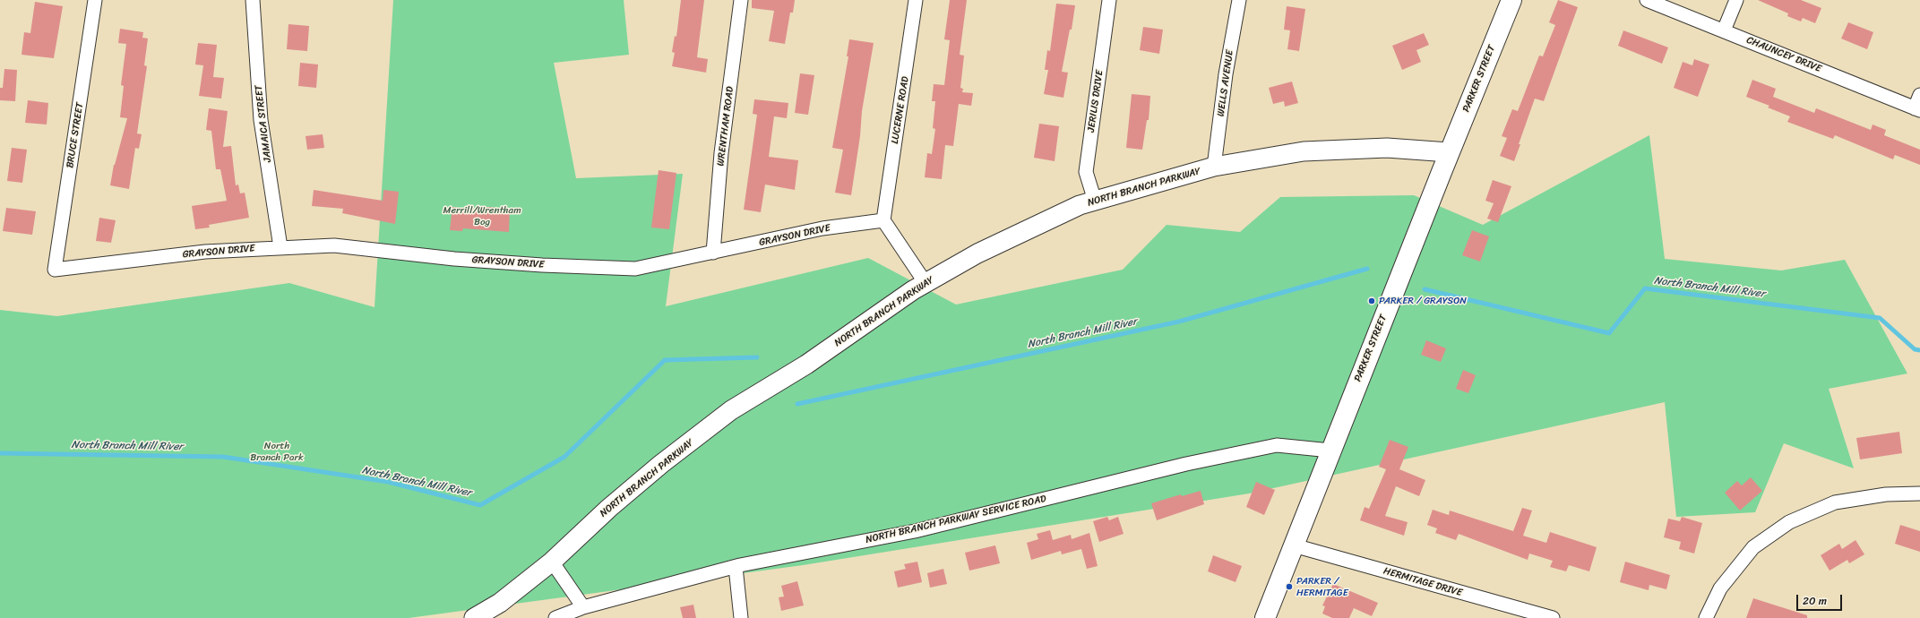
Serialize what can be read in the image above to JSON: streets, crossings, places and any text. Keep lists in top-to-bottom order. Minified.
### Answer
{"streets":{"main road":["PARKER STREET"],"street":["CHAUNCEY DRIVE","WELLS AVENUE","JERILIS DRIVE","LUCERNE ROAD","JAMAICA STREET","WRENTHAM ROAD","BRUCE STREET","NORTH BRANCH PARKWAY","GRAYSON DRIVE","NORTH BRANCH PARKWAY SERVICE ROAD","HERMITAGE DRIVE"]},"crossings":[["PARKER STREET","NORTH BRANCH PARKWAY"],["PARKER STREET","NORTH BRANCH PARKWAY SERVICE ROAD"],["PARKER STREET","HERMITAGE DRIVE"],["WELLS AVENUE","NORTH BRANCH PARKWAY"],["JERILIS DRIVE","NORTH BRANCH PARKWAY"],["LUCERNE ROAD","GRAYSON DRIVE"],["JAMAICA STREET","GRAYSON DRIVE"],["WRENTHAM ROAD","GRAYSON DRIVE"],["BRUCE STREET","GRAYSON DRIVE"]],"water":["North Branch Mill River"],"parks":["Merrill/Wrentham Bog","North Branch Park"],"places":["PARKER / GRAYSON","PARKER / HERMITAGE"],"scale_bar":"20 m"}
